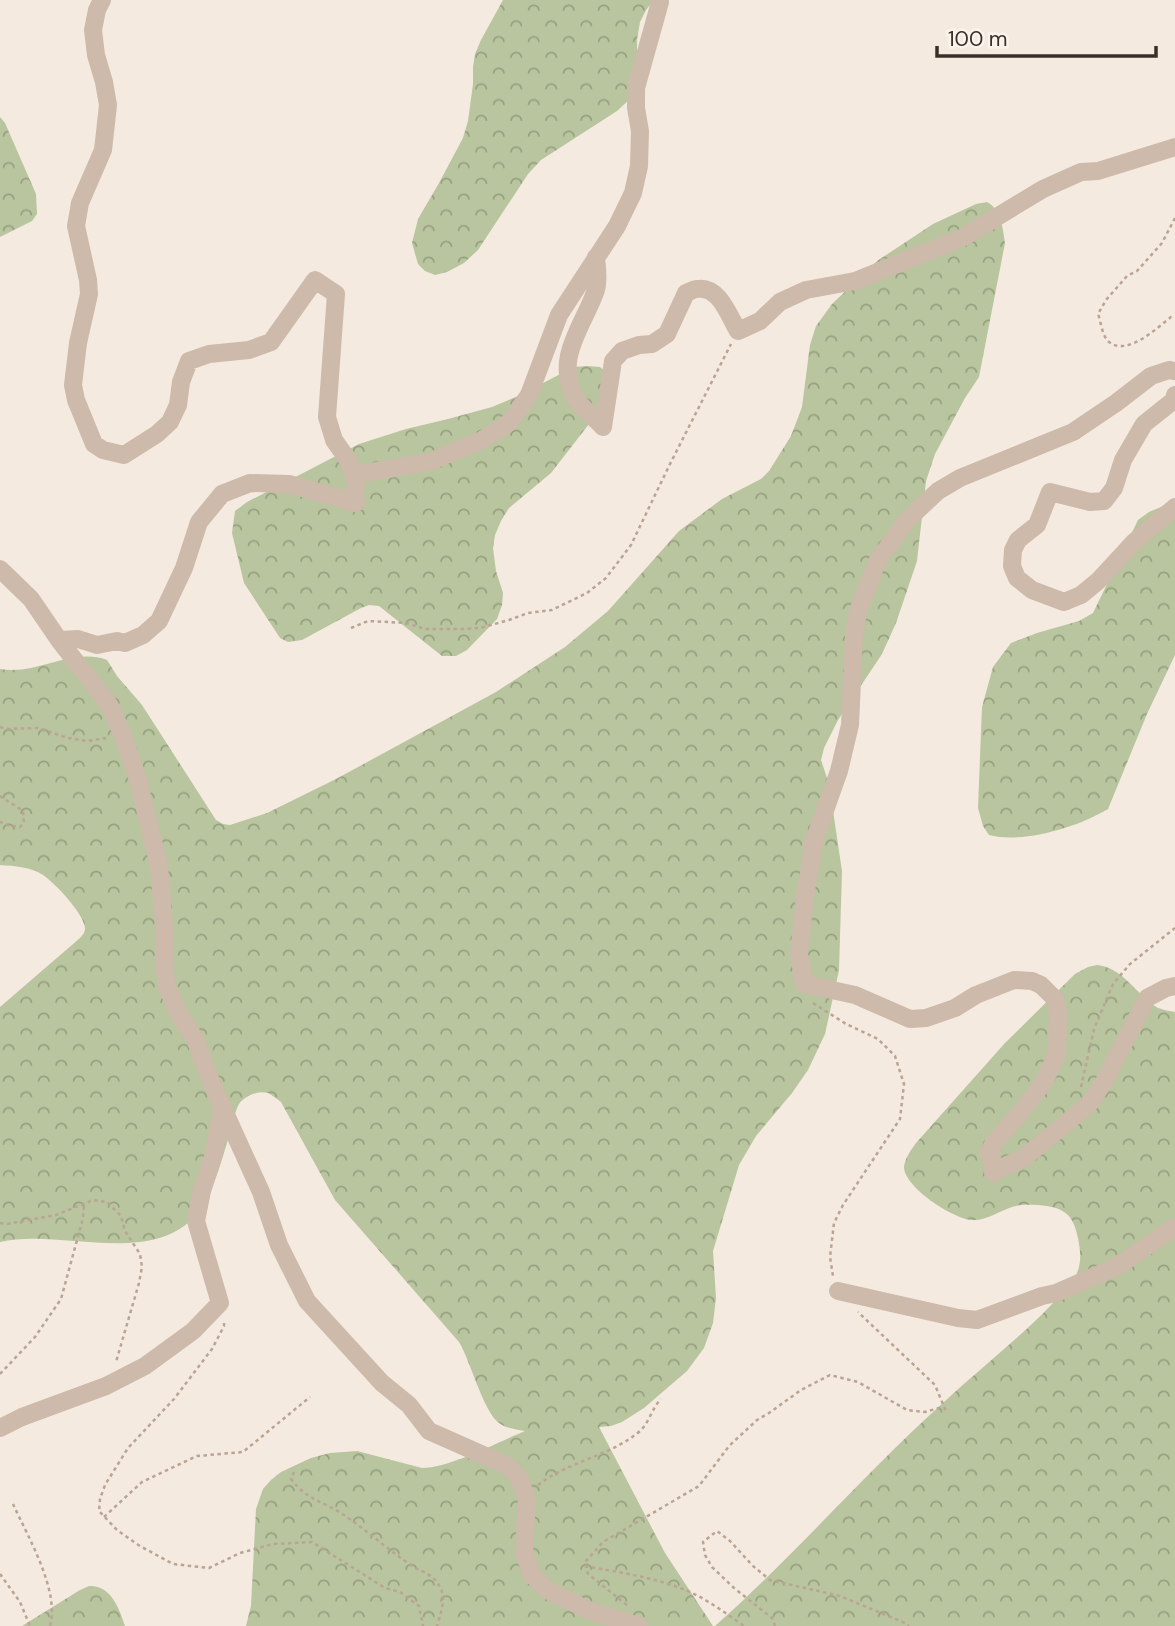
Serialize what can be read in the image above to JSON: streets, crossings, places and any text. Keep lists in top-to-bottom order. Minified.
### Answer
{"scale_bar":"100 m"}
